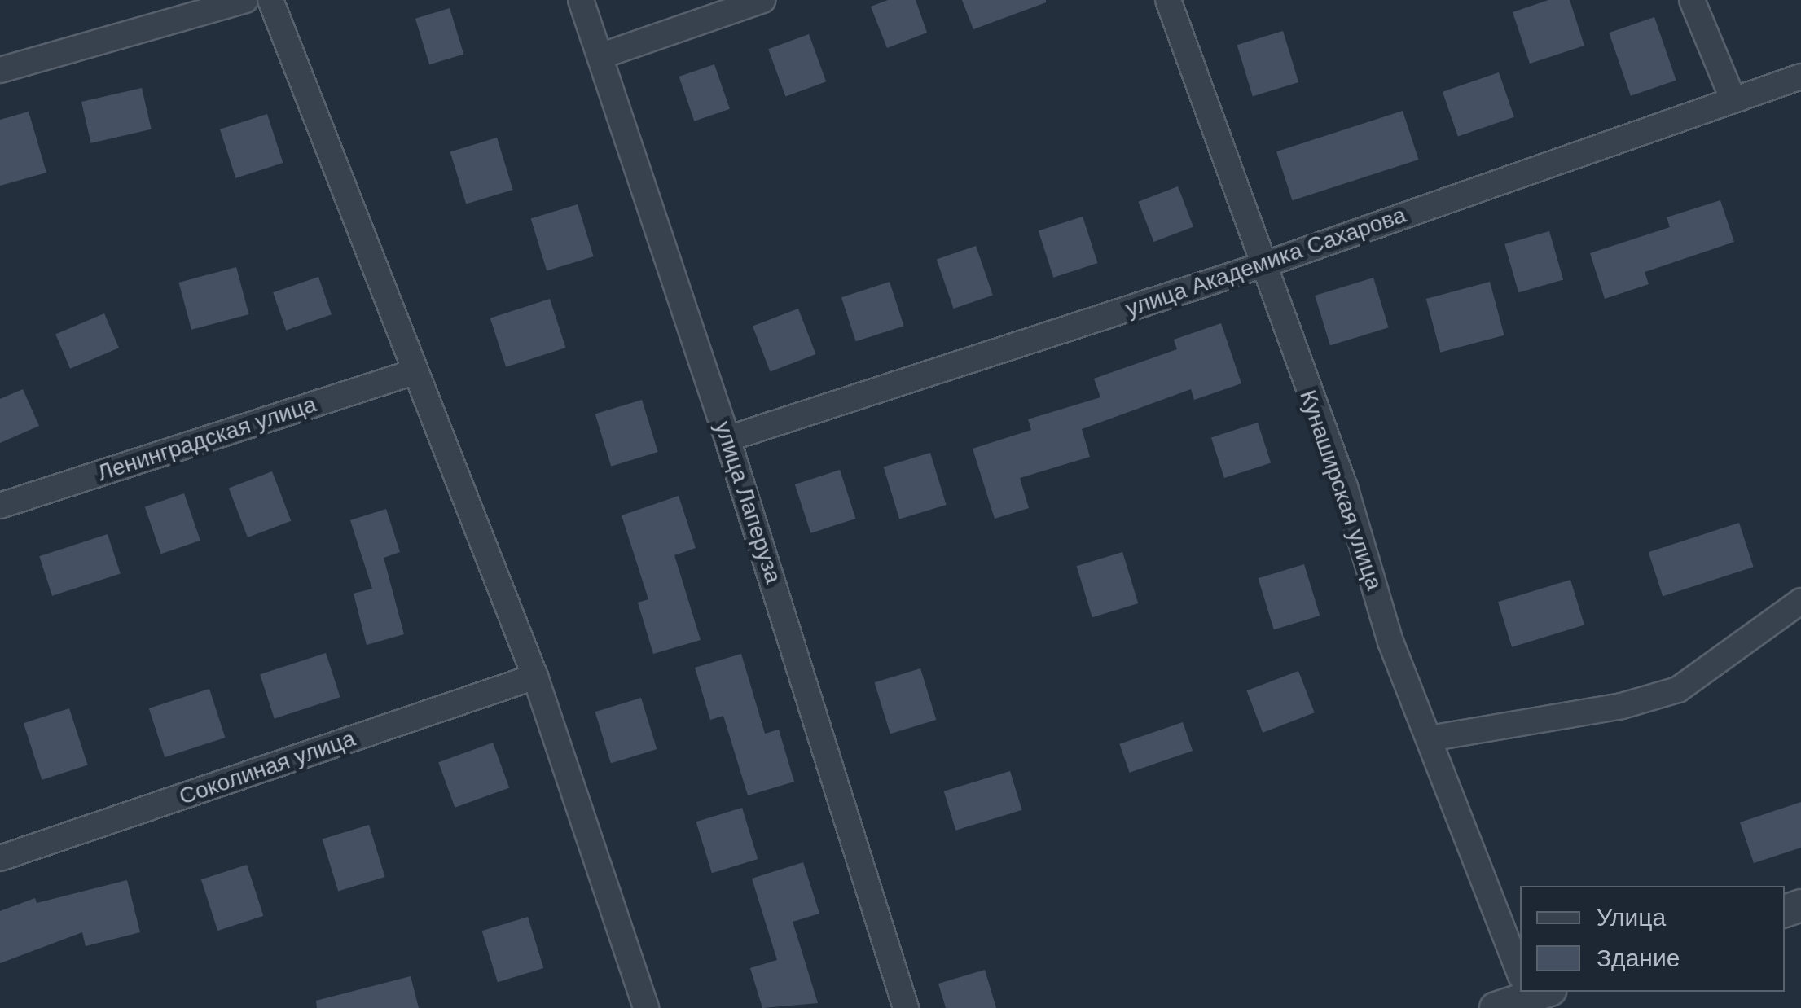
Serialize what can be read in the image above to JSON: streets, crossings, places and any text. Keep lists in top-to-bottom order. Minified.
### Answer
{"streets":{"street":["улица Академика Сахарова","Ленинградская улица","Кунаширская улица","улица Лаперуза","Соколиная улица"]},"crossings":[["улица Академика Сахарова","Кунаширская улица"],["улица Академика Сахарова","улица Лаперуза"]],"legend":["Улица","Здание"]}
